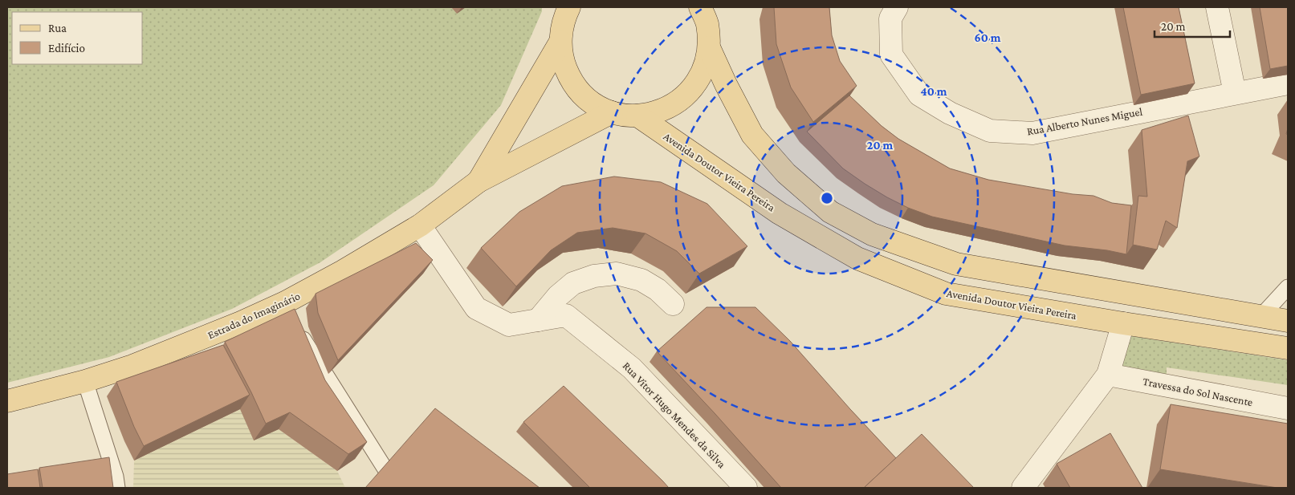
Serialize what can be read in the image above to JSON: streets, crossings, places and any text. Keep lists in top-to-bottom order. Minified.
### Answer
{"streets":{"main road":["Avenida Doutor Vieira Pereira","Estrada do Imaginário"],"street":["Rua Alberto Nunes Miguel","Travessa do Sol Nascente","Rua Vitor Hugo Mendes da Silva"]},"crossings":[["Estrada do Imaginário","Rua Vitor Hugo Mendes da Silva"]],"legend":["Rua","Edifício"],"scale_bar":"20 m","rings":["60 m","40 m","20 m"]}
